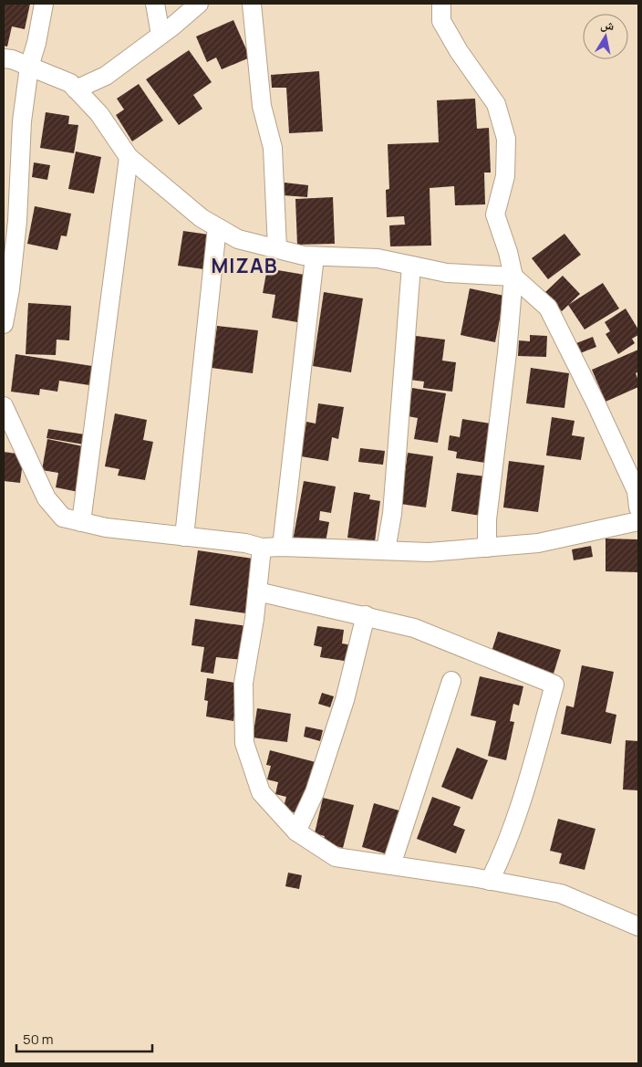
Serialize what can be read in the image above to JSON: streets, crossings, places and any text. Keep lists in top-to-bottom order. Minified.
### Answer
{"districts":["MIZAB"],"scale_bar":"50 m","north":"top"}
